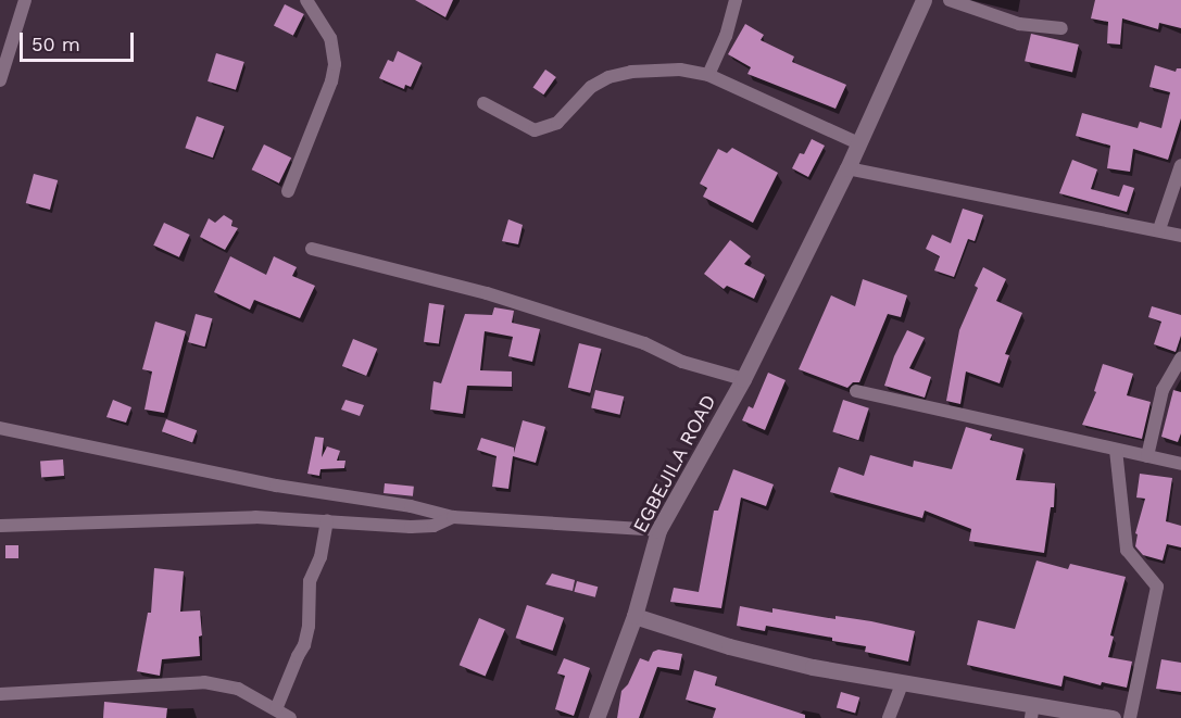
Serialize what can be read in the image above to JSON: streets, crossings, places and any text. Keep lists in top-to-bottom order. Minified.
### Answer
{"streets":{"street":["EGBEJILA ROAD"]},"scale_bar":"50 m"}
